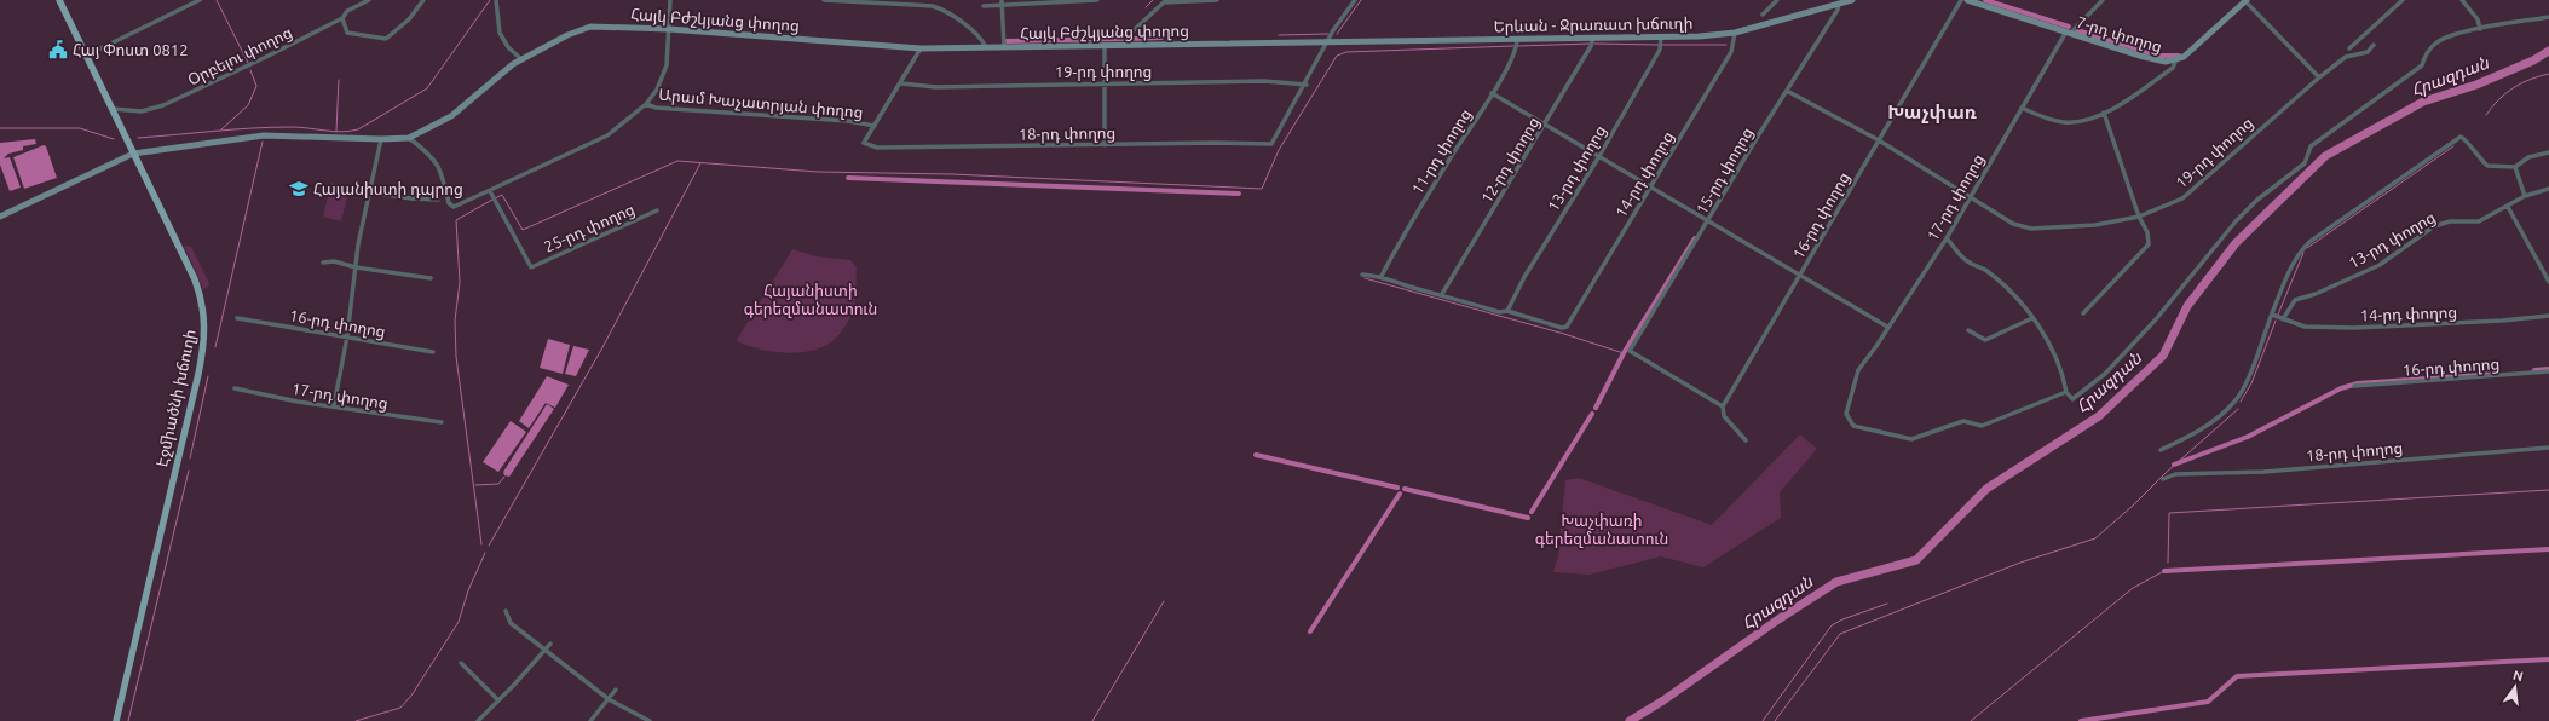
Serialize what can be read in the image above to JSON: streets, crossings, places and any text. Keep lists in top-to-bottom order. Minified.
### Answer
{"streets":{"main road":["Հայկ Բժշկյանց փողոց","Երևան - Ջրառատ խճուղի","7-րդ փողոց","Էջմիածնի խճուղի"],"street":["Օրբելու փողոց","19-րդ փողոց","Արամ Խաչատրյան փողոց","18-րդ փողոց","11-րդ փողոց","12-րդ փողոց","13-րդ փողոց","15-րդ փողոց","14-րդ փողոց","17-րդ փողոց","16-րդ փողոց","25-րդ փողոց"]},"crossings":[["Հայկ Բժշկյանց փողոց","Երևան - Ջրառատ խճուղի"],["Հայկ Բժշկյանց փողոց","Արամ Խաչատրյան փողոց"],["Հայկ Բժշկյանց փողոց","Էջմիածնի խճուղի"],["Երևան - Ջրառատ խճուղի","11-րդ փողոց"],["Երևան - Ջրառատ խճուղի","12-րդ փողոց"],["Երևան - Ջրառատ խճուղի","13-րդ փողոց"],["Երևան - Ջրառատ խճուղի","15-րդ փողոց"],["Երևան - Ջրառատ խճուղի","14-րդ փողոց"],["7-րդ փողոց","17-րդ փողոց"],["Օրբելու փողոց","Էջմիածնի խճուղի"],["19-րդ փողոց","18-րդ փողոց"],["19-րդ փողոց","15-րդ փողոց"],["19-րդ փողոց","17-րդ փողոց"],["19-րդ փողոց","16-րդ փողոց"],["Արամ Խաչատրյան փողոց","18-րդ փողոց"],["Արամ Խաչատրյան փողոց","25-րդ փողոց"],["13-րդ փողոց","14-րդ փողոց"],["15-րդ փողոց","16-րդ փողոց"]],"districts":["Խաչփառ"],"water":["Հրազդան"],"parks":["Հայանիստի գերեզմանատուն","Խաչփառի գերեզմանատուն"],"places":{"public building":["Հայ Փոստ 0812"],"school or university":["Հայանիստի դպրոց"]},"north":"top"}
